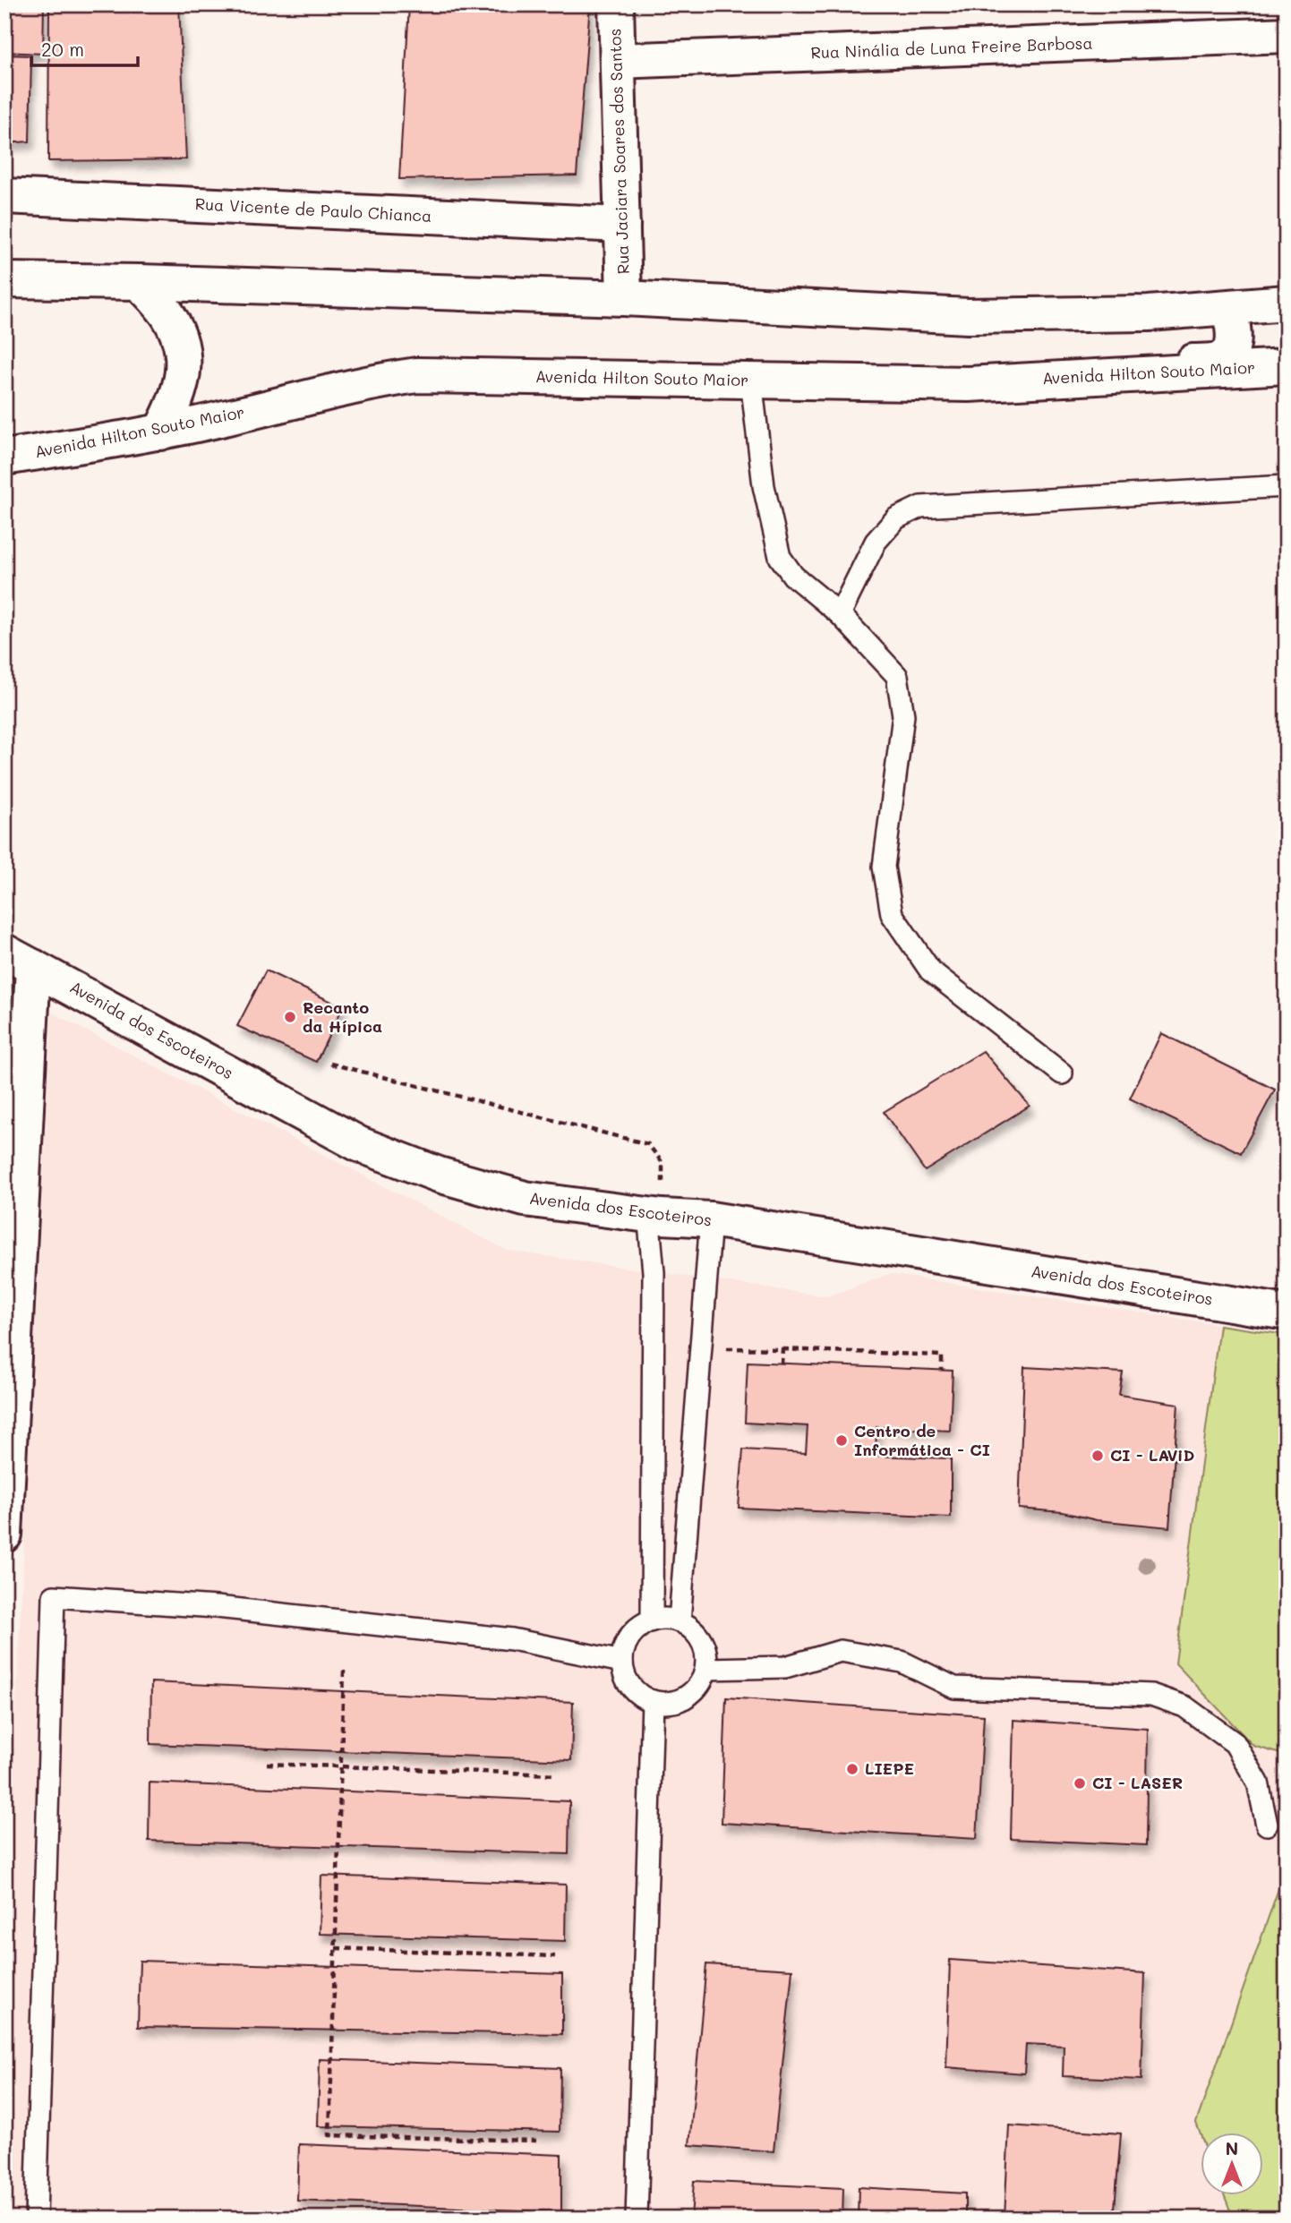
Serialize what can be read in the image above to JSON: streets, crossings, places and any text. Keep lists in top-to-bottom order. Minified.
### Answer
{"streets":{"street":["Rua Ninália de Luna Freire Barbosa","Rua Jaciara Soares dos Santos","Rua Vicente de Paulo Chianca","Avenida Hilton Souto Maior","Avenida dos Escoteiros"]},"crossings":[["Rua Ninália de Luna Freire Barbosa","Rua Jaciara Soares dos Santos"],["Rua Jaciara Soares dos Santos","Rua Vicente de Paulo Chianca"]],"places":["Recanto da Hípica","Centro de Informática - CI","CI - LAViD","LIEPE","CI - LASER"],"scale_bar":"20 m","north":"top"}
